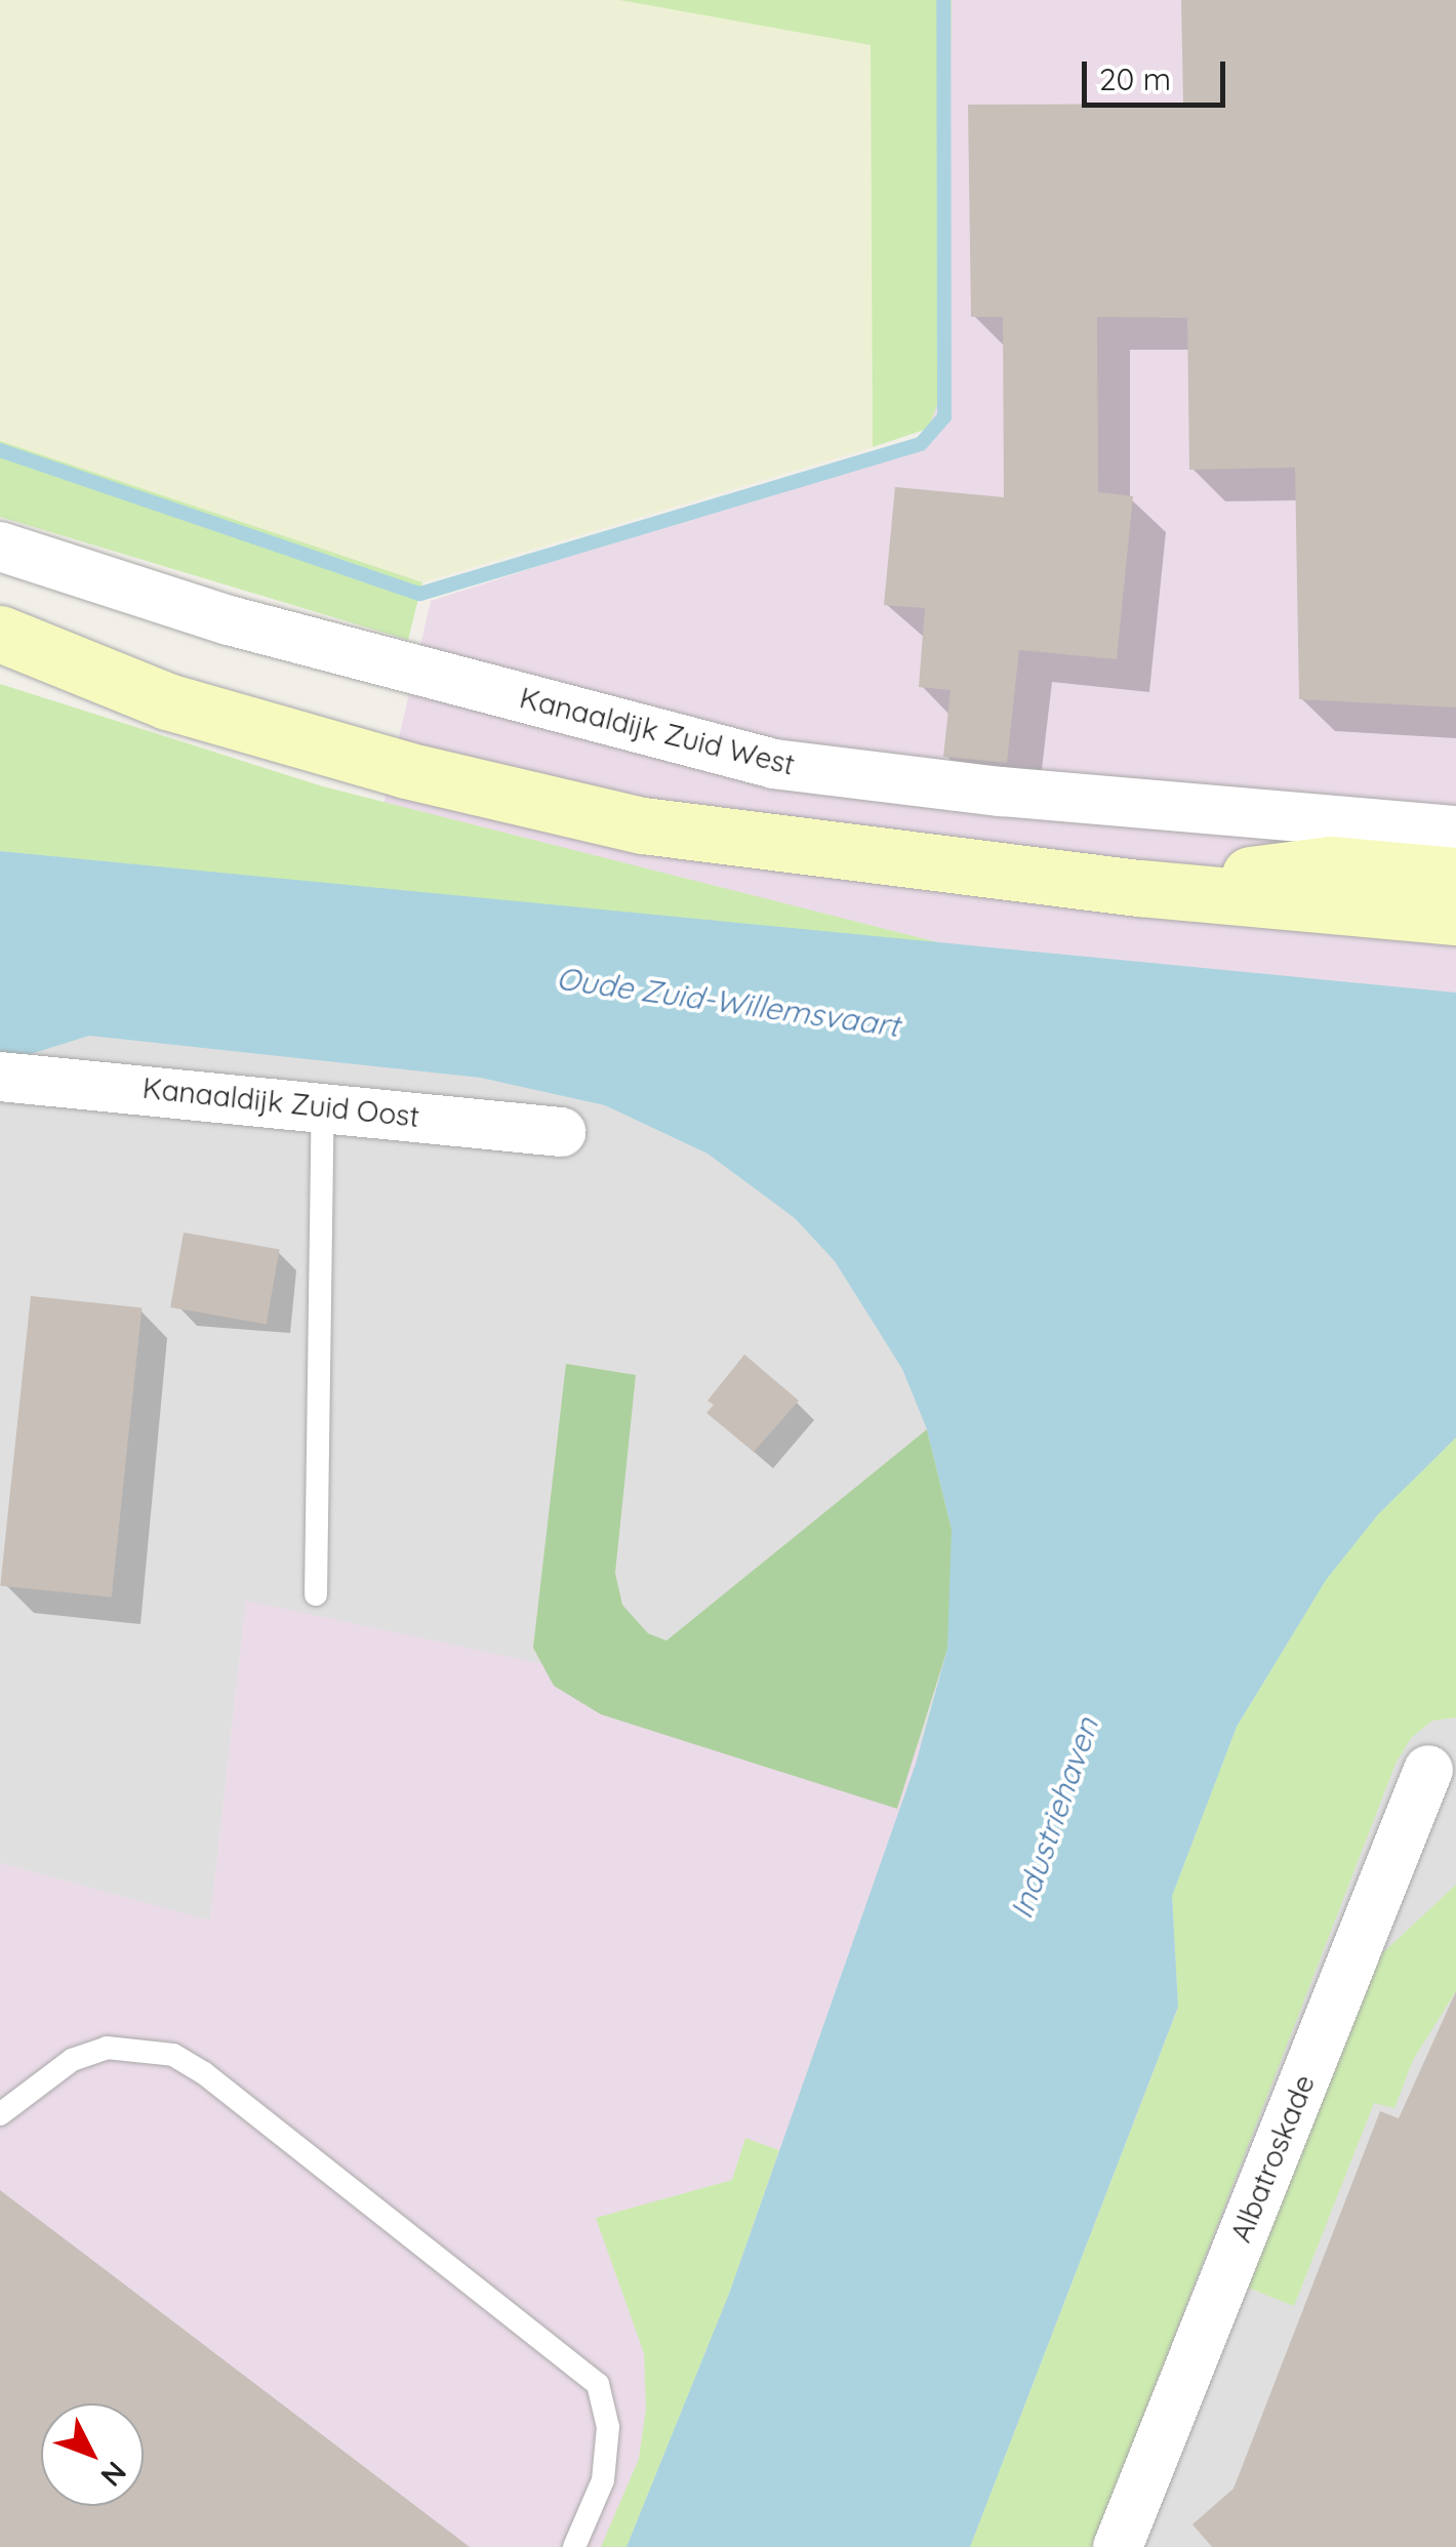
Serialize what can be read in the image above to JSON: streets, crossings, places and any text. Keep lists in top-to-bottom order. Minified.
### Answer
{"streets":{"street":["Kanaaldijk Zuid West","Kanaaldijk Zuid Oost","Albatroskade"]},"water":["Oude Zuid-Willemsvaart","Industriehaven"],"scale_bar":"20 m","north":"bottom right"}
